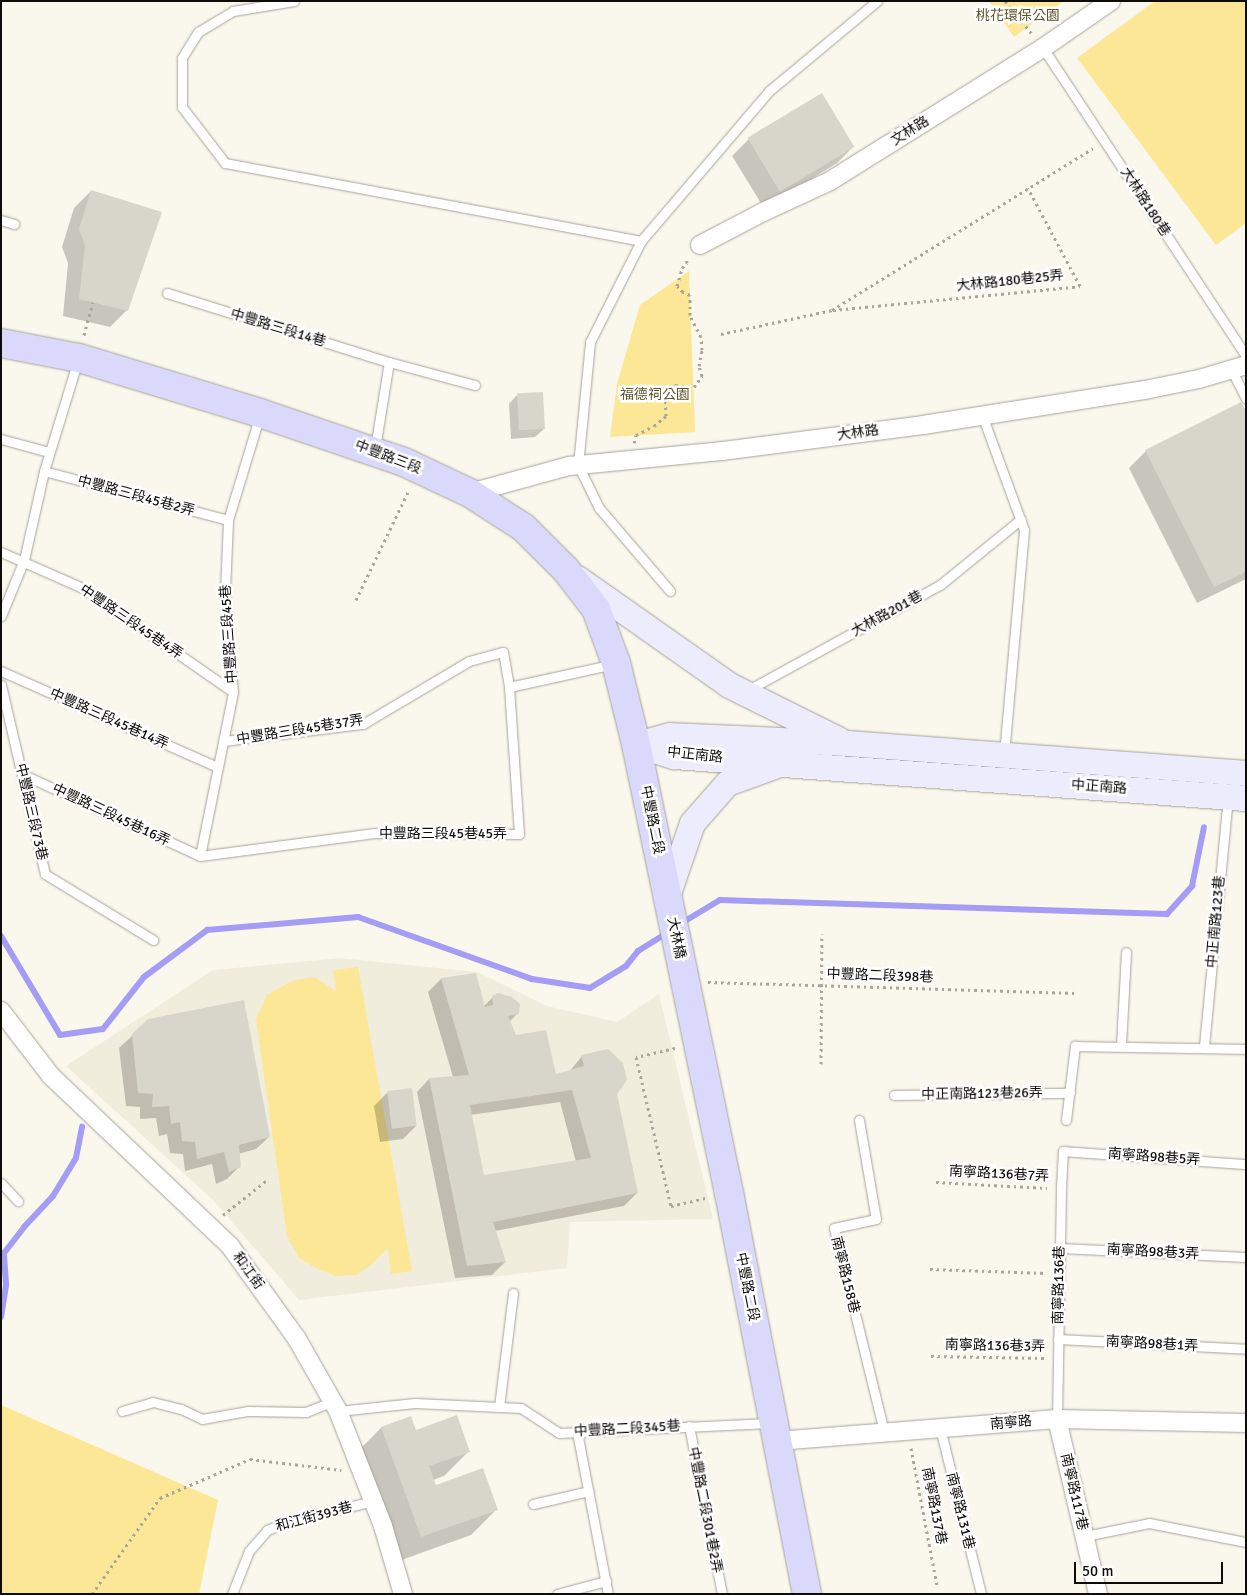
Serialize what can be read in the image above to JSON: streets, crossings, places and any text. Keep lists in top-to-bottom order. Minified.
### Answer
{"streets":{"main road":["中豐路三段","中豐路二段","大林橋"],"street":["文林路","大林路","中正南路","和江街","南寧路","南寧路117巷"],"lane":["大林路180巷","中豐路三段14巷","中豐路三段45巷2弄","大林路201巷","中豐路三段45巷4弄","中豐路三段45巷","中豐路三段45巷14弄","中豐路三段45巷37弄","中豐路三段73巷","中豐路三段45巷16弄","中豐路三段45巷45弄","中正南路123巷","中正南路123巷26弄","南寧路98巷5弄","南寧路98巷3弄","南寧路158巷","南寧路136巷","南寧路98巷1弄","中豐路二段345巷","中豐路二段301巷2弄","南寧路131巷","和江街393巷"],"path":["大林路180巷25弄","中豐路二段398巷","南寧路136巷7弄","南寧路136巷3弄","南寧路137巷"]},"crossings":[["文林路","大林路180巷"],["大林路180巷","大林路180巷25弄"],["大林路","中豐路三段"],["中豐路三段","中豐路三段45巷"],["中豐路三段","中正南路"],["中豐路三段","中豐路二段"],["中豐路三段45巷2弄","中豐路三段45巷"],["中豐路三段45巷4弄","中豐路三段45巷"],["中豐路三段45巷","中豐路三段45巷14弄"],["中豐路三段45巷","中豐路三段45巷37弄"],["中豐路三段45巷","中豐路三段45巷16弄"],["中豐路三段45巷","中豐路三段45巷45弄"],["中豐路三段45巷37弄","中豐路三段45巷45弄"],["中正南路","中豐路二段"],["中正南路","中正南路123巷"],["中豐路三段73巷","中豐路三段45巷16弄"],["中豐路三段45巷16弄","中豐路三段45巷45弄"],["中豐路二段","大林橋"],["中豐路二段","中豐路二段398巷"],["中豐路二段","南寧路"],["中豐路二段","中豐路二段345巷"],["大林橋","中豐路二段398巷"],["南寧路98巷5弄","南寧路136巷"],["南寧路136巷7弄","南寧路136巷"],["南寧路98巷3弄","南寧路136巷"],["和江街","中豐路二段345巷"],["和江街","和江街393巷"],["南寧路158巷","南寧路"],["南寧路136巷","南寧路98巷1弄"],["南寧路136巷","南寧路136巷3弄"],["南寧路136巷","南寧路"],["南寧路136巷","南寧路117巷"],["南寧路","中豐路二段345巷"],["南寧路","南寧路117巷"],["南寧路","南寧路137巷"],["南寧路","南寧路131巷"],["中豐路二段345巷","中豐路二段301巷2弄"]],"parks":["桃花環保公園","福德祠公園"],"scale_bar":"50 m"}
